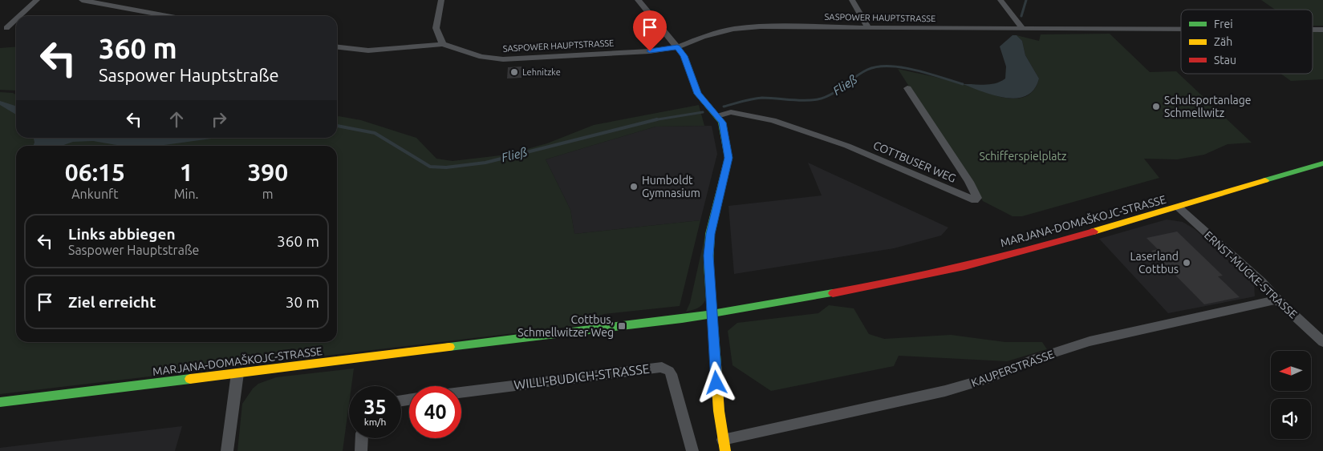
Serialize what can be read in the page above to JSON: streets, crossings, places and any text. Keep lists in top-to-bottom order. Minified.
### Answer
{"streets":{"street":["SASPOWER HAUPTSTRASSE","COTTBUSER WEG","MARJANA-DOMAŠKOJC-STRASSE","ERNST-MUCKE-STRASSE","KAUPERSTRASSE","WILLI-BUDICH-STRASSE"]},"crossings":[["MARJANA-DOMAŠKOJC-STRASSE","ERNST-MUCKE-STRASSE"],["ERNST-MUCKE-STRASSE","KAUPERSTRASSE"]],"water":["Fließ"],"parks":["Schifferspielplatz"],"places":{"other":["Lehnitzke","Schulsportanlage Schmellwitz","Humboldt Gymnasium","Laserland Cottbus"],"transit":["Cottbus, Schmellwitzer Weg"]},"legend":["Frei","Zäh","Stau"],"north":"left","page":{"turn":["360 m","Saspower Hauptstraße"],"eta":["06:15","Ankunft","1","Min.","390","m"],"list":[{"name":"Links abbiegen","note":"Saspower Hauptstraße","value":"360 m"},{"name":"Ziel erreicht","value":"30 m"}],"speed":"35 km/h","limit":"40"}}
